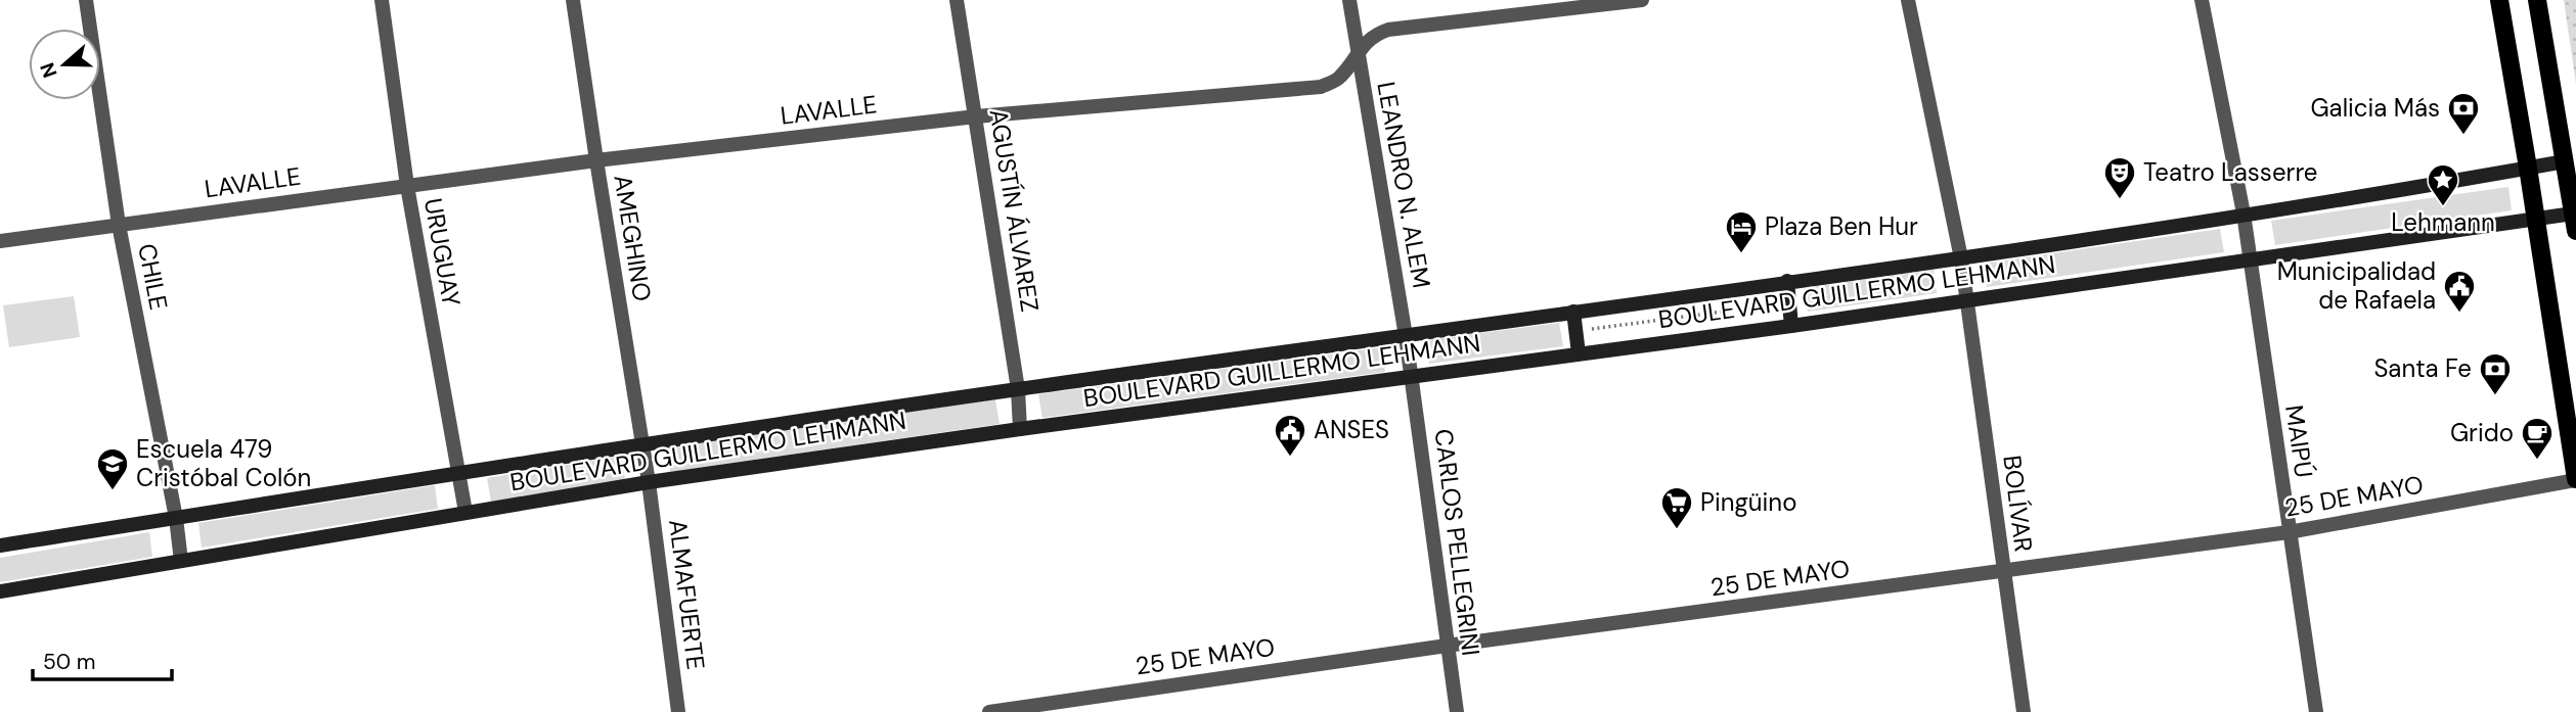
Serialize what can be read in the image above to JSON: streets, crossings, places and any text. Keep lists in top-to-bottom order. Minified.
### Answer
{"streets":{"main road":["BOULEVARD GUILLERMO LEHMANN"],"street":["LAVALLE","LEANDRO N. ALEM","AGUSTÍN ÁLVAREZ","AMEGHINO","URUGUAY","CHILE","MAIPÚ","25 DE MAYO","BOLÍVAR","CARLOS PELLEGRINI","ALMAFUERTE"]},"crossings":[["LAVALLE","LEANDRO N. ALEM"],["LAVALLE","AGUSTÍN ÁLVAREZ"],["LAVALLE","AMEGHINO"],["LAVALLE","URUGUAY"],["LAVALLE","CHILE"],["LEANDRO N. ALEM","BOULEVARD GUILLERMO LEHMANN"],["LEANDRO N. ALEM","CARLOS PELLEGRINI"],["AGUSTÍN ÁLVAREZ","BOULEVARD GUILLERMO LEHMANN"],["AMEGHINO","BOULEVARD GUILLERMO LEHMANN"],["AMEGHINO","ALMAFUERTE"],["URUGUAY","BOULEVARD GUILLERMO LEHMANN"],["CHILE","BOULEVARD GUILLERMO LEHMANN"],["BOULEVARD GUILLERMO LEHMANN","MAIPÚ"],["BOULEVARD GUILLERMO LEHMANN","BOLÍVAR"],["BOULEVARD GUILLERMO LEHMANN","CARLOS PELLEGRINI"],["BOULEVARD GUILLERMO LEHMANN","ALMAFUERTE"],["MAIPÚ","25 DE MAYO"],["25 DE MAYO","BOLÍVAR"],["25 DE MAYO","CARLOS PELLEGRINI"]],"places":{"bank":["Galicia Más","Santa Fe"],"theatre":["Teatro Lasserre"],"place":["Lehmann"],"hotel":["Plaza Ben Hur"],"public building":["Municipalidad de Rafaela","ANSES"],"cafe":["Grido"],"school or university":["Escuela 479 Cristóbal Colón"],"supermarket":["Pingüino"]},"scale_bar":"50 m","north":"left"}
